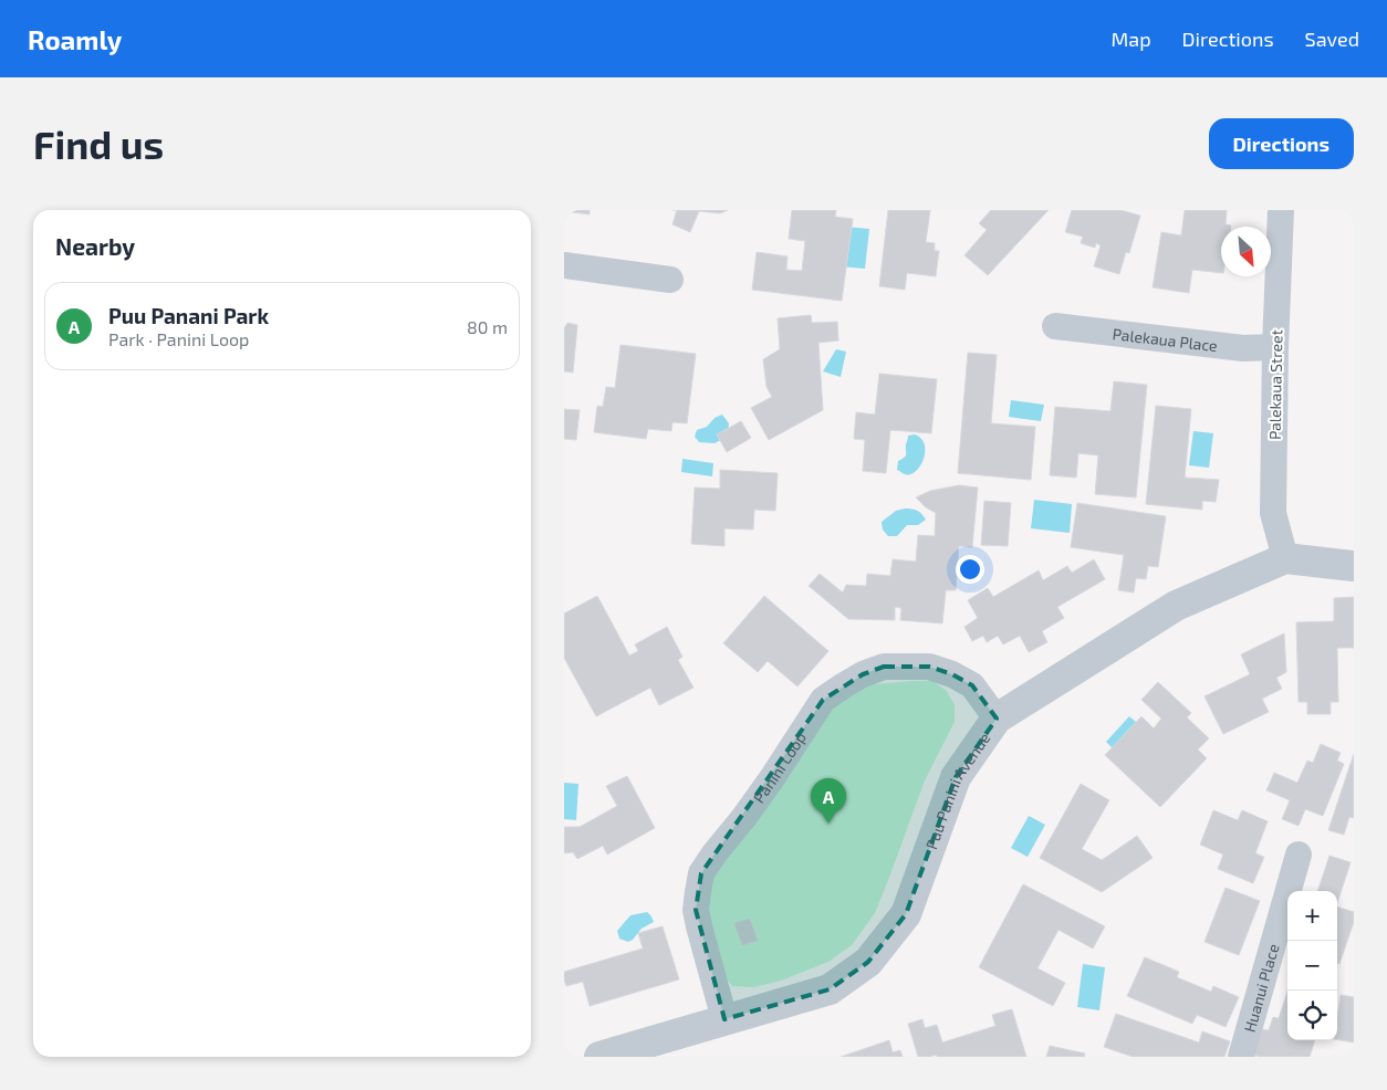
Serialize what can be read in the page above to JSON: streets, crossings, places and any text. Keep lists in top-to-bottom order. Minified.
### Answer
{"streets":{"street":["Palekaua Place","Palekaua Street","Panini Loop","Puu Panini Avenue","Huanui Place"]},"crossings":[["Palekaua Place","Palekaua Street"],["Palekaua Street","Puu Panini Avenue"],["Panini Loop","Puu Panini Avenue"]],"north":"bottom right","page":{"header":"Roamly","nav":["Map","Directions","Saved"],"buttons":"Directions","title":"Find us","heading":"Nearby","list":[{"mark":"A","name":"Puu Panani Park","note":"Park · Panini Loop","value":"80 m"}],"pins":"A","map_buttons":["+","−"]}}
